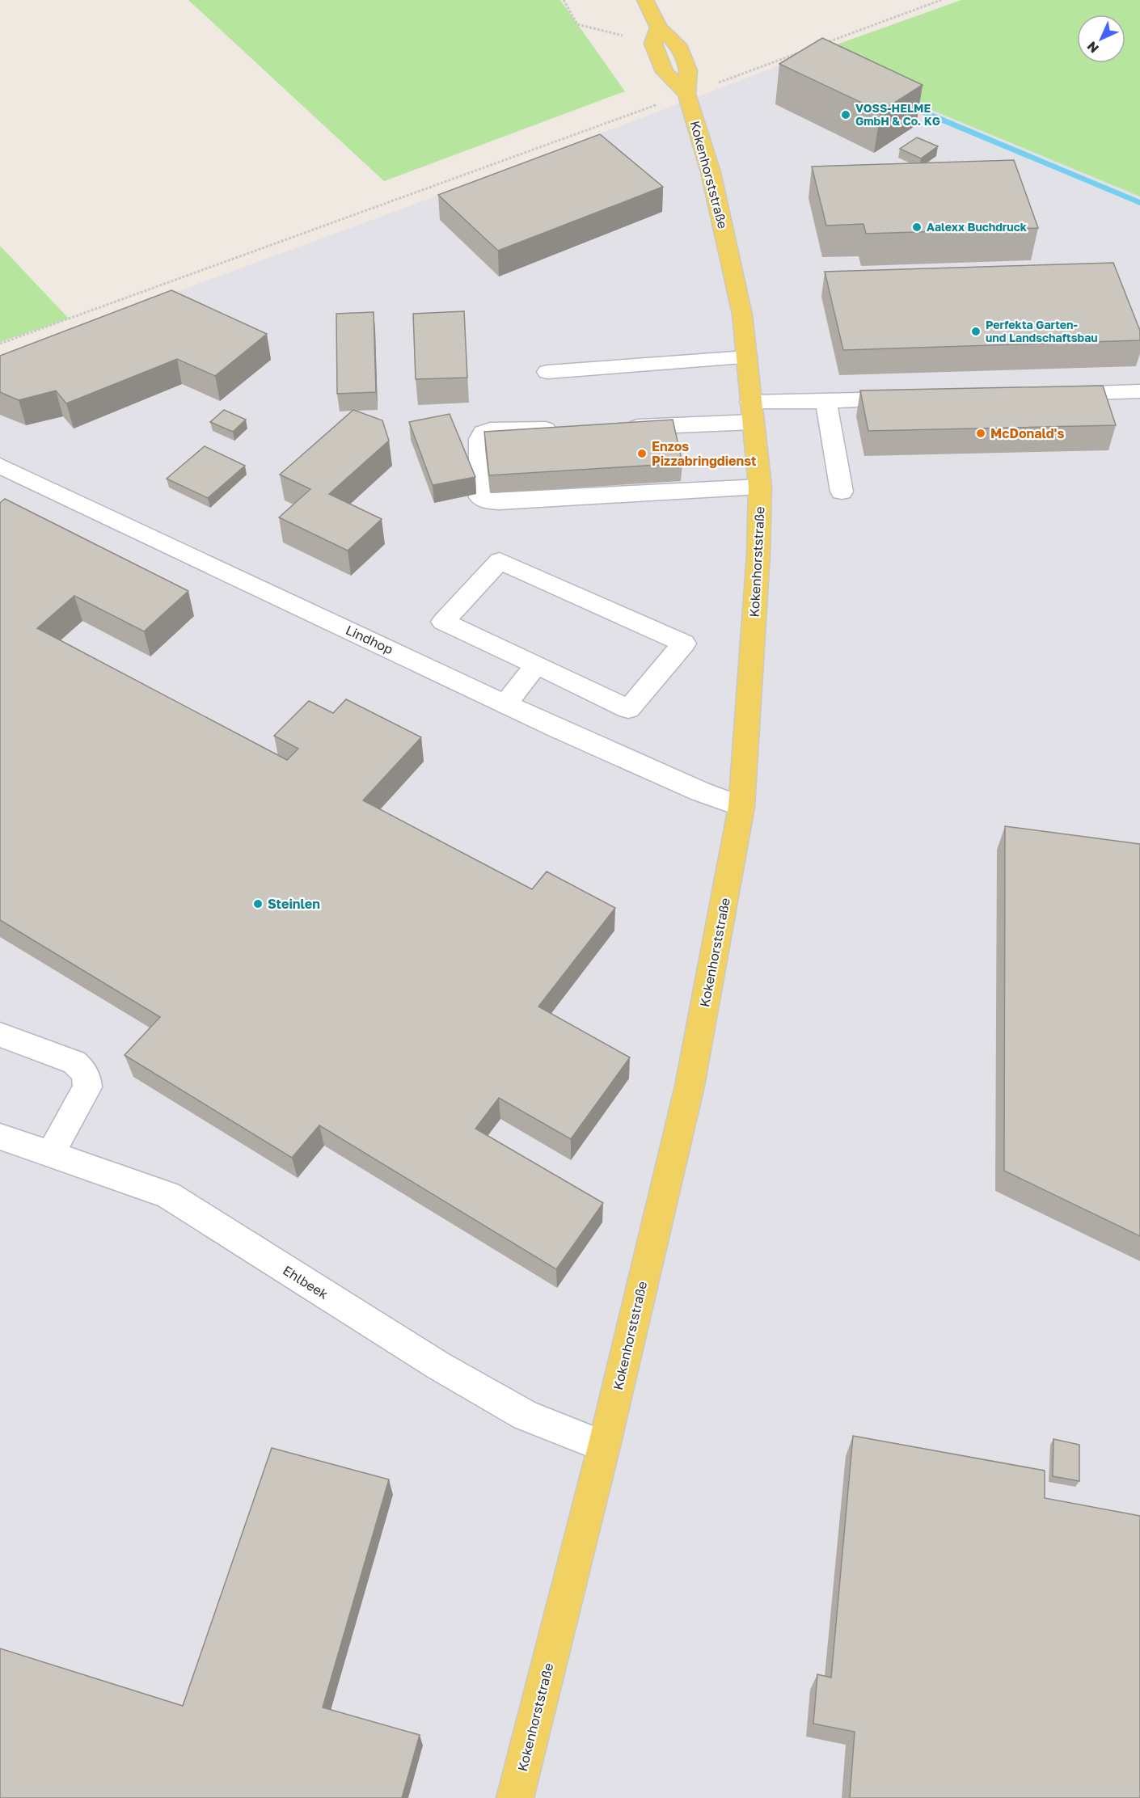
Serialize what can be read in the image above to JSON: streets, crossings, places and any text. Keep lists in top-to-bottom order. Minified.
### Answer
{"streets":{"main road":["Kokenhorststraße"],"street":["Lindhop","Ehlbeek"]},"crossings":[["Kokenhorststraße","Lindhop"],["Kokenhorststraße","Ehlbeek"]],"places":["VOSS-HELME GmbH & Co. KG","Aalexx Buchdruck","Perfekta Garten- und Landschaftsbau","McDonald's","Enzos Pizzabringdienst","Steinlen"],"north":"bottom left"}
